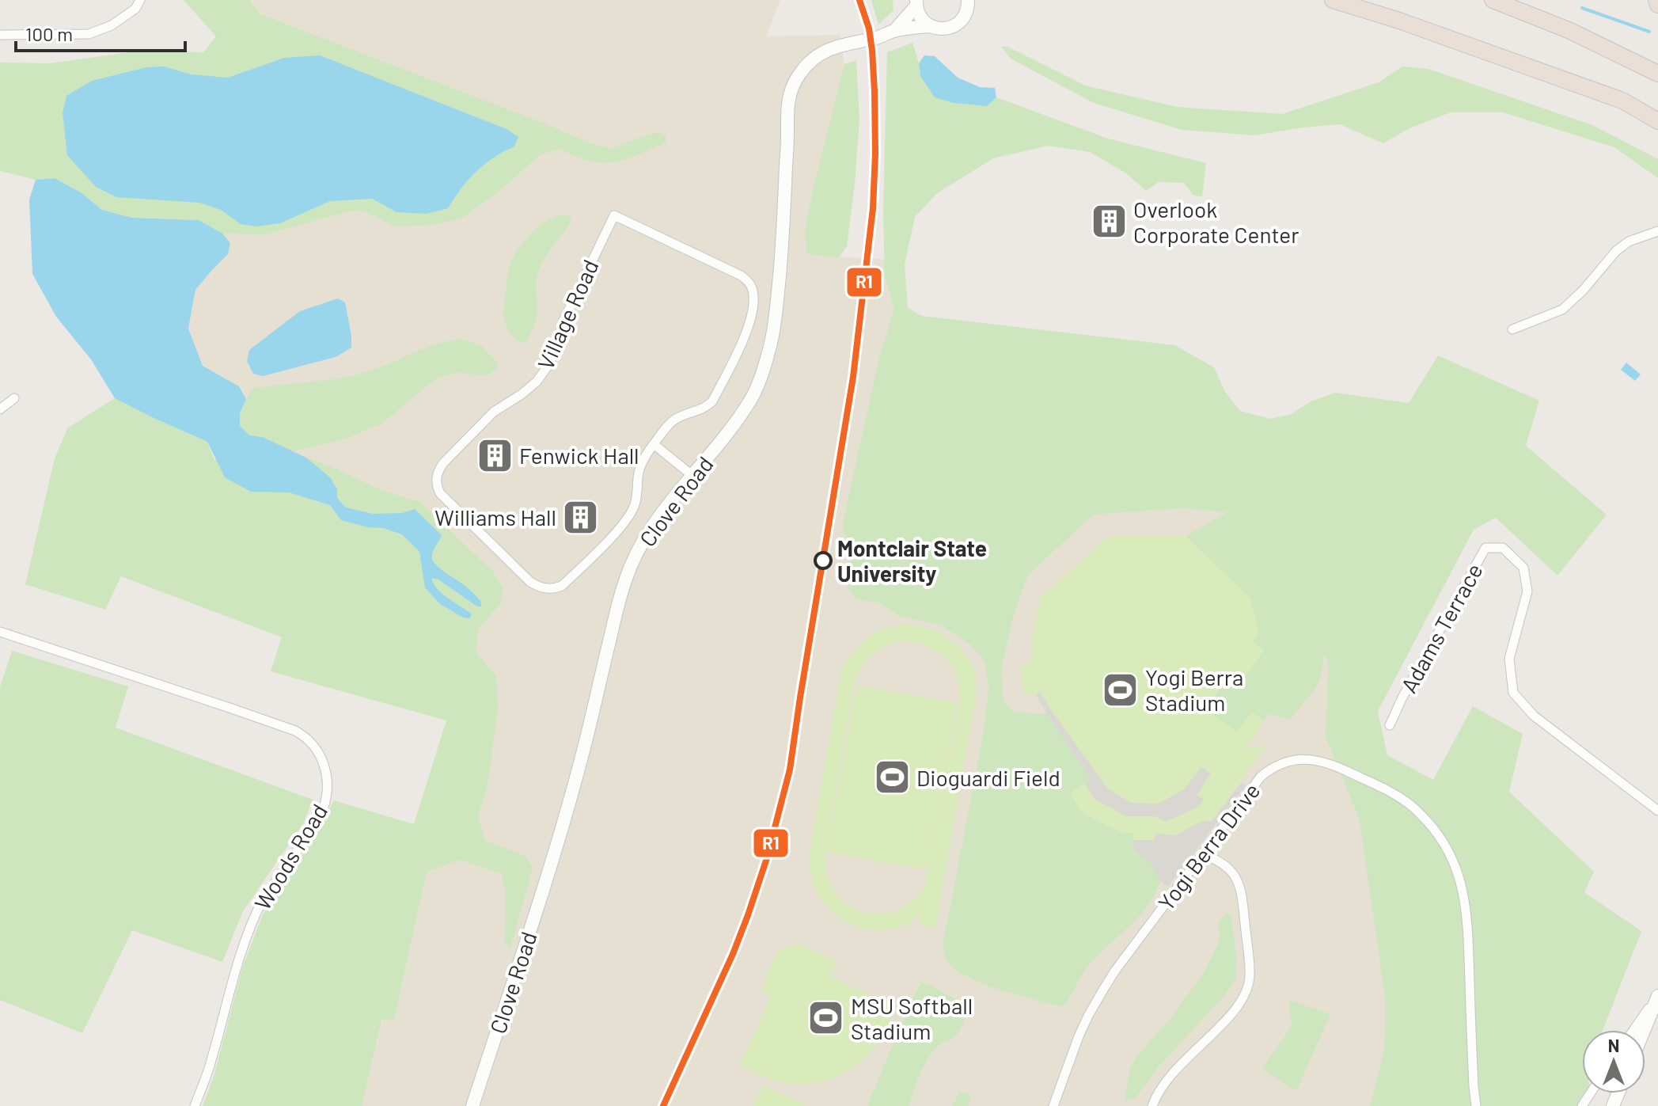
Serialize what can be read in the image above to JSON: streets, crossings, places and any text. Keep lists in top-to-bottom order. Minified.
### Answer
{"streets":{"street":["Village Road","Clove Road","Adams Terrace","Yogi Berra Drive","Woods Road"]},"places":{"building":["Overlook Corporate Center","Fenwick Hall","Williams Hall"],"other":["Montclair State University"],"sports":["Yogi Berra Stadium","Dioguardi Field","MSU Softball Stadium"]},"lines":["transit line R1"],"scale_bar":"100 m","north":"top"}
